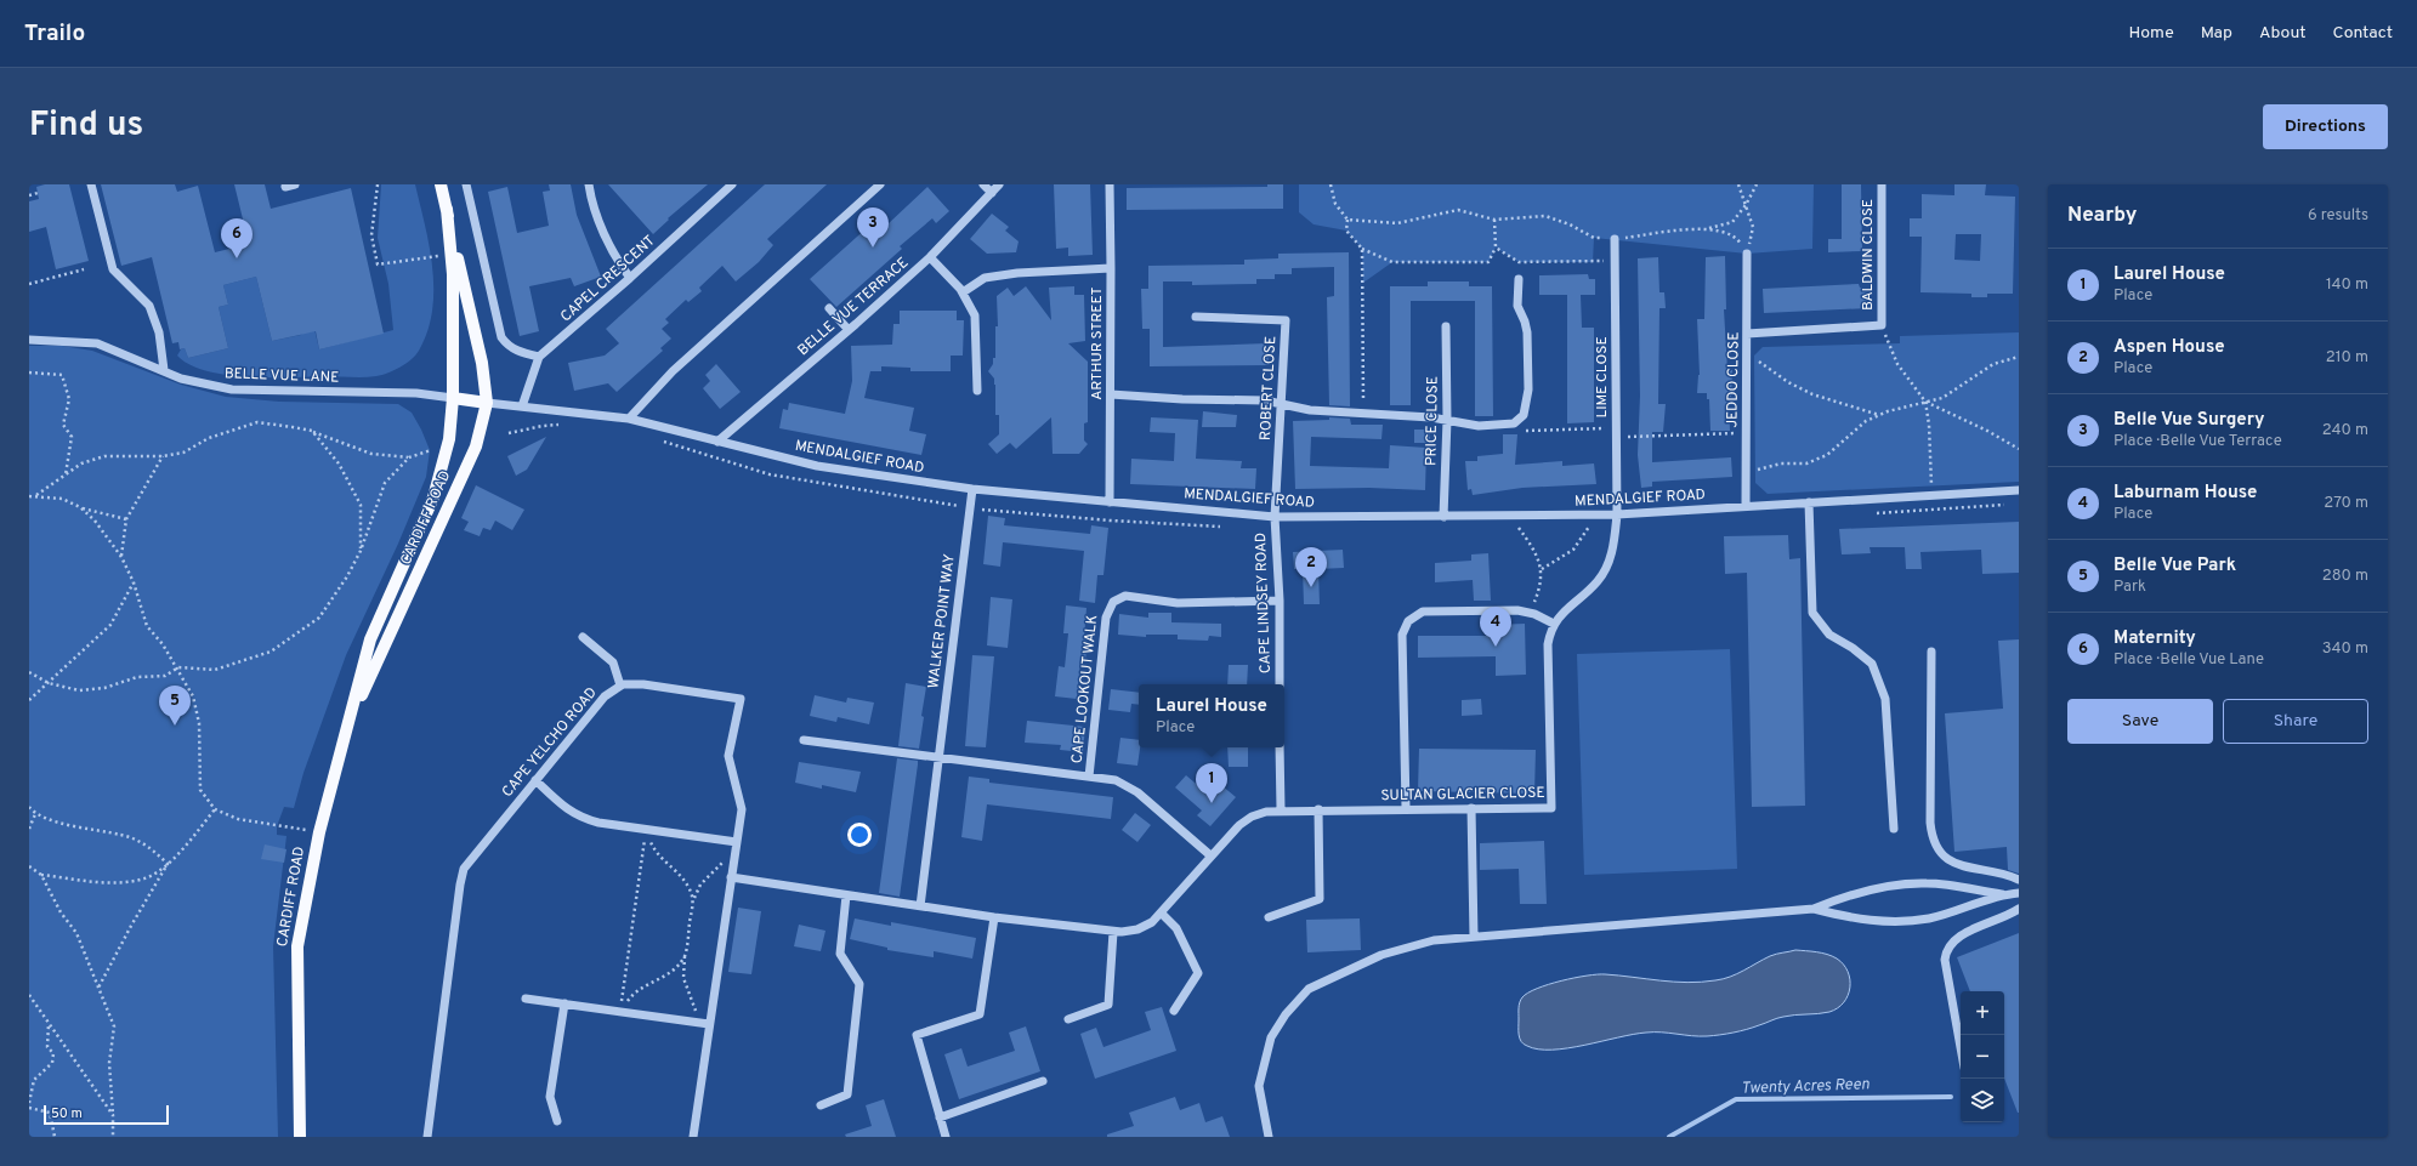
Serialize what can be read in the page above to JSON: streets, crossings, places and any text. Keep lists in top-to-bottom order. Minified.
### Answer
{"streets":{"main road":["CARDIFF ROAD"],"street":["BALDWIN CLOSE","CAPEL CRESCENT","BELLE VUE TERRACE","ARTHUR STREET","BELLE VUE LANE","LIME CLOSE","JEDDO CLOSE","ROBERT CLOSE","PRICE CLOSE","MENDALGIEF ROAD","CAPE LINDSEY ROAD","WALKER POINT WAY","CAPE LOOKOUT WALK","CAPE YELCHO ROAD","SULTAN GLACIER CLOSE"]},"crossings":[["BELLE VUE TERRACE","MENDALGIEF ROAD"],["ARTHUR STREET","MENDALGIEF ROAD"],["BELLE VUE LANE","CARDIFF ROAD"],["LIME CLOSE","MENDALGIEF ROAD"],["LIME CLOSE","SULTAN GLACIER CLOSE"],["JEDDO CLOSE","MENDALGIEF ROAD"],["ROBERT CLOSE","MENDALGIEF ROAD"],["ROBERT CLOSE","CAPE LINDSEY ROAD"],["PRICE CLOSE","MENDALGIEF ROAD"],["MENDALGIEF ROAD","CARDIFF ROAD"],["MENDALGIEF ROAD","CAPE LINDSEY ROAD"],["MENDALGIEF ROAD","WALKER POINT WAY"],["MENDALGIEF ROAD","SULTAN GLACIER CLOSE"],["CAPE LINDSEY ROAD","CAPE LOOKOUT WALK"],["WALKER POINT WAY","CAPE LOOKOUT WALK"]],"water":["Twenty Acres Reen"],"scale_bar":"50 m","page":{"header":"Trailo","nav":["Home","Map","About","Contact"],"title":"Find us","buttons":["Directions",["Save","Share"]],"heading":["Nearby","6 results"],"pins":["3","6","2","4","5","1"],"list":[{"mark":"1","name":"Laurel House","note":"Place","value":"140 m"},{"mark":"2","name":"Aspen House","note":"Place","value":"210 m"},{"mark":"3","name":"Belle Vue Surgery","note":"Place · Belle Vue Terrace","value":"240 m"},{"mark":"4","name":"Laburnam House","note":"Place","value":"270 m"},{"mark":"5","name":"Belle Vue Park","note":"Park","value":"280 m"},{"mark":"6","name":"Maternity","note":"Place · Belle Vue Lane","value":"340 m"}],"popup":["Laurel House","Place"],"map_buttons":["+","−"],"scale":"50 m"}}
